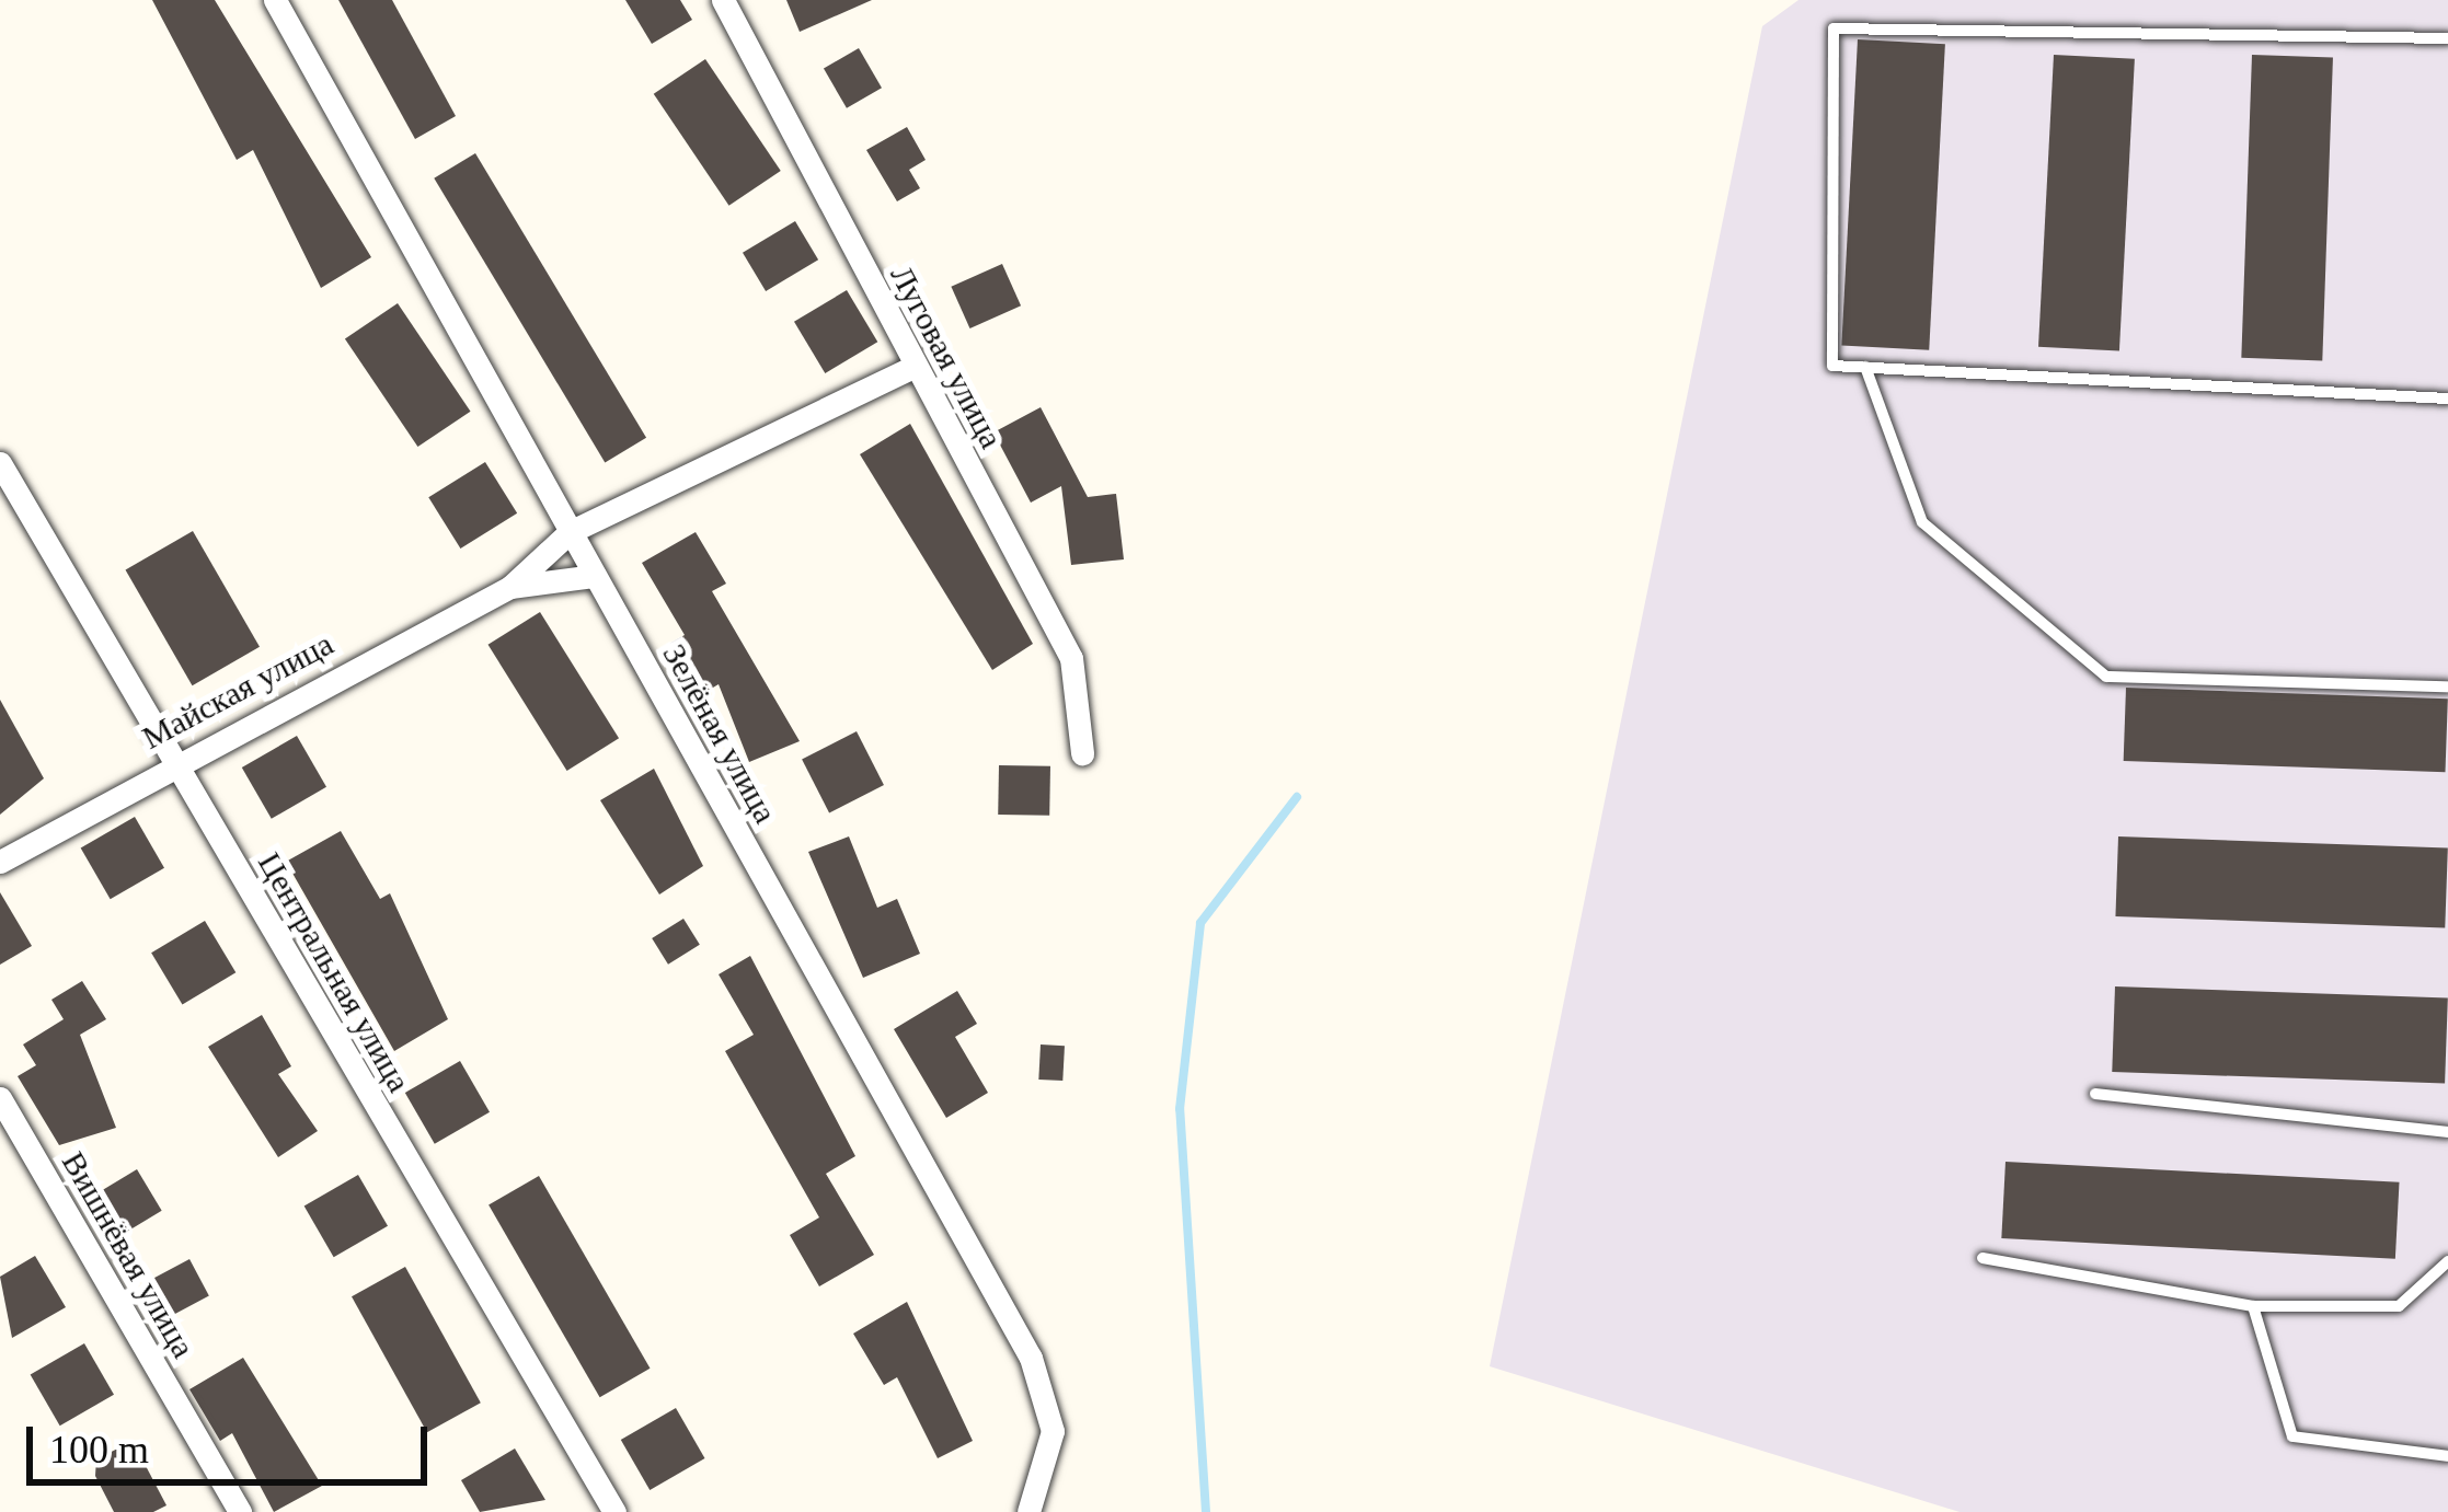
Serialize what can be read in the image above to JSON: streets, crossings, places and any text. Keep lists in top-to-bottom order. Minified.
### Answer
{"streets":{"street":["Луговая улица","Майская улица","Зелёная улица","Центральная улица","Вишнёвая улица"]},"crossings":[["Майская улица","Центральная улица"]],"scale_bar":"100 m"}
